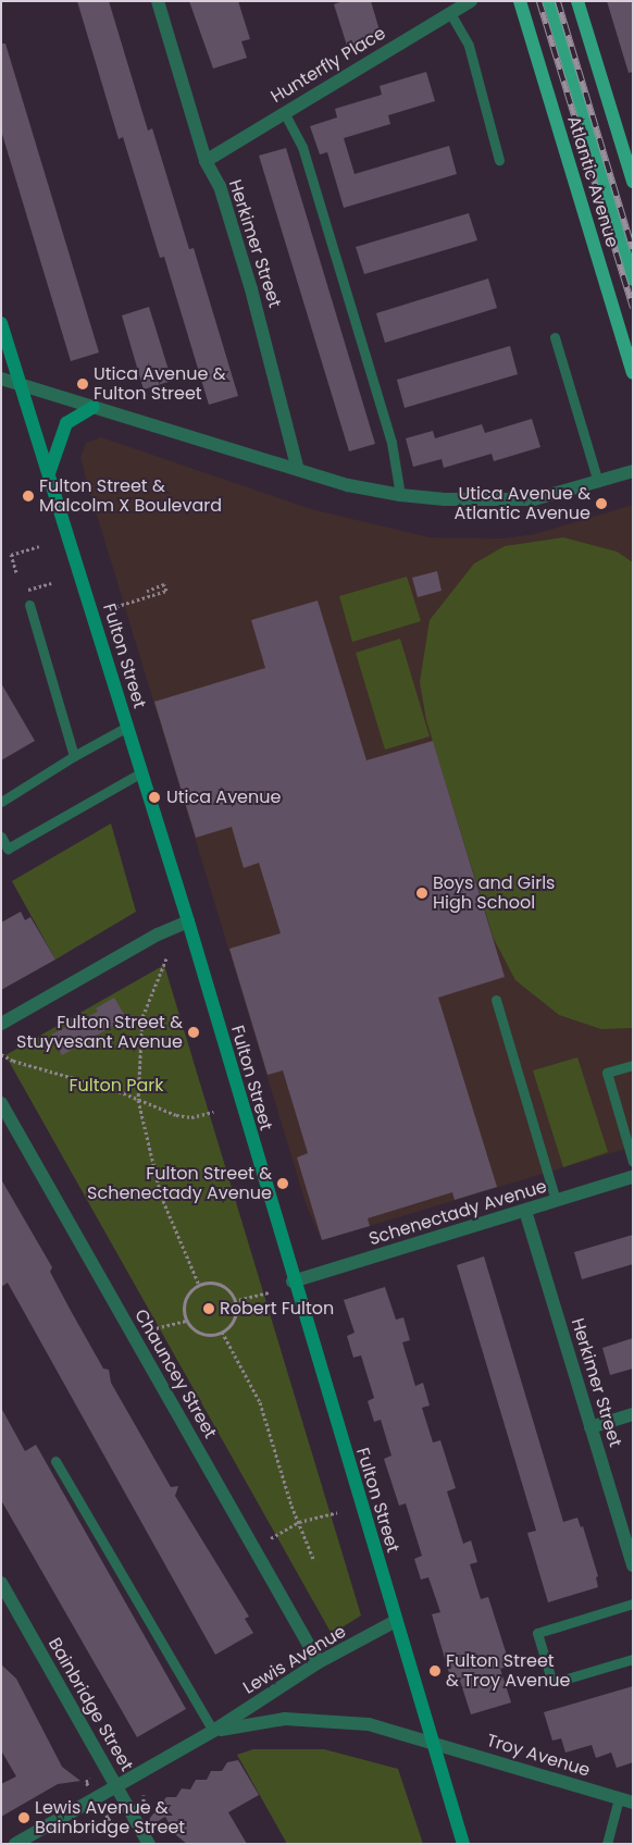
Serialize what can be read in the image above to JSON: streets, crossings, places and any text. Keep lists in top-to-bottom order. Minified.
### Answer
{"streets":{"main road":["Atlantic Avenue","Fulton Street"],"street":["Hunterfly Place","Herkimer Street","Schenectady Avenue","Chauncey Street","Lewis Avenue","Bainbridge Street","Troy Avenue"]},"crossings":[["Hunterfly Place","Herkimer Street"],["Herkimer Street","Schenectady Avenue"],["Fulton Street","Schenectady Avenue"],["Fulton Street","Lewis Avenue"],["Fulton Street","Troy Avenue"],["Chauncey Street","Lewis Avenue"],["Lewis Avenue","Bainbridge Street"],["Lewis Avenue","Troy Avenue"]],"parks":["Fulton Park"],"places":["Utica Avenue & Fulton Street","Fulton Street & Malcolm X Boulevard","Utica Avenue & Atlantic Avenue","Utica Avenue","Boys and Girls High School","Fulton Street & Stuyvesant Avenue","Fulton Street & Schenectady Avenue","Robert Fulton","Fulton Street & Troy Avenue","Lewis Avenue & Bainbridge Street"]}
